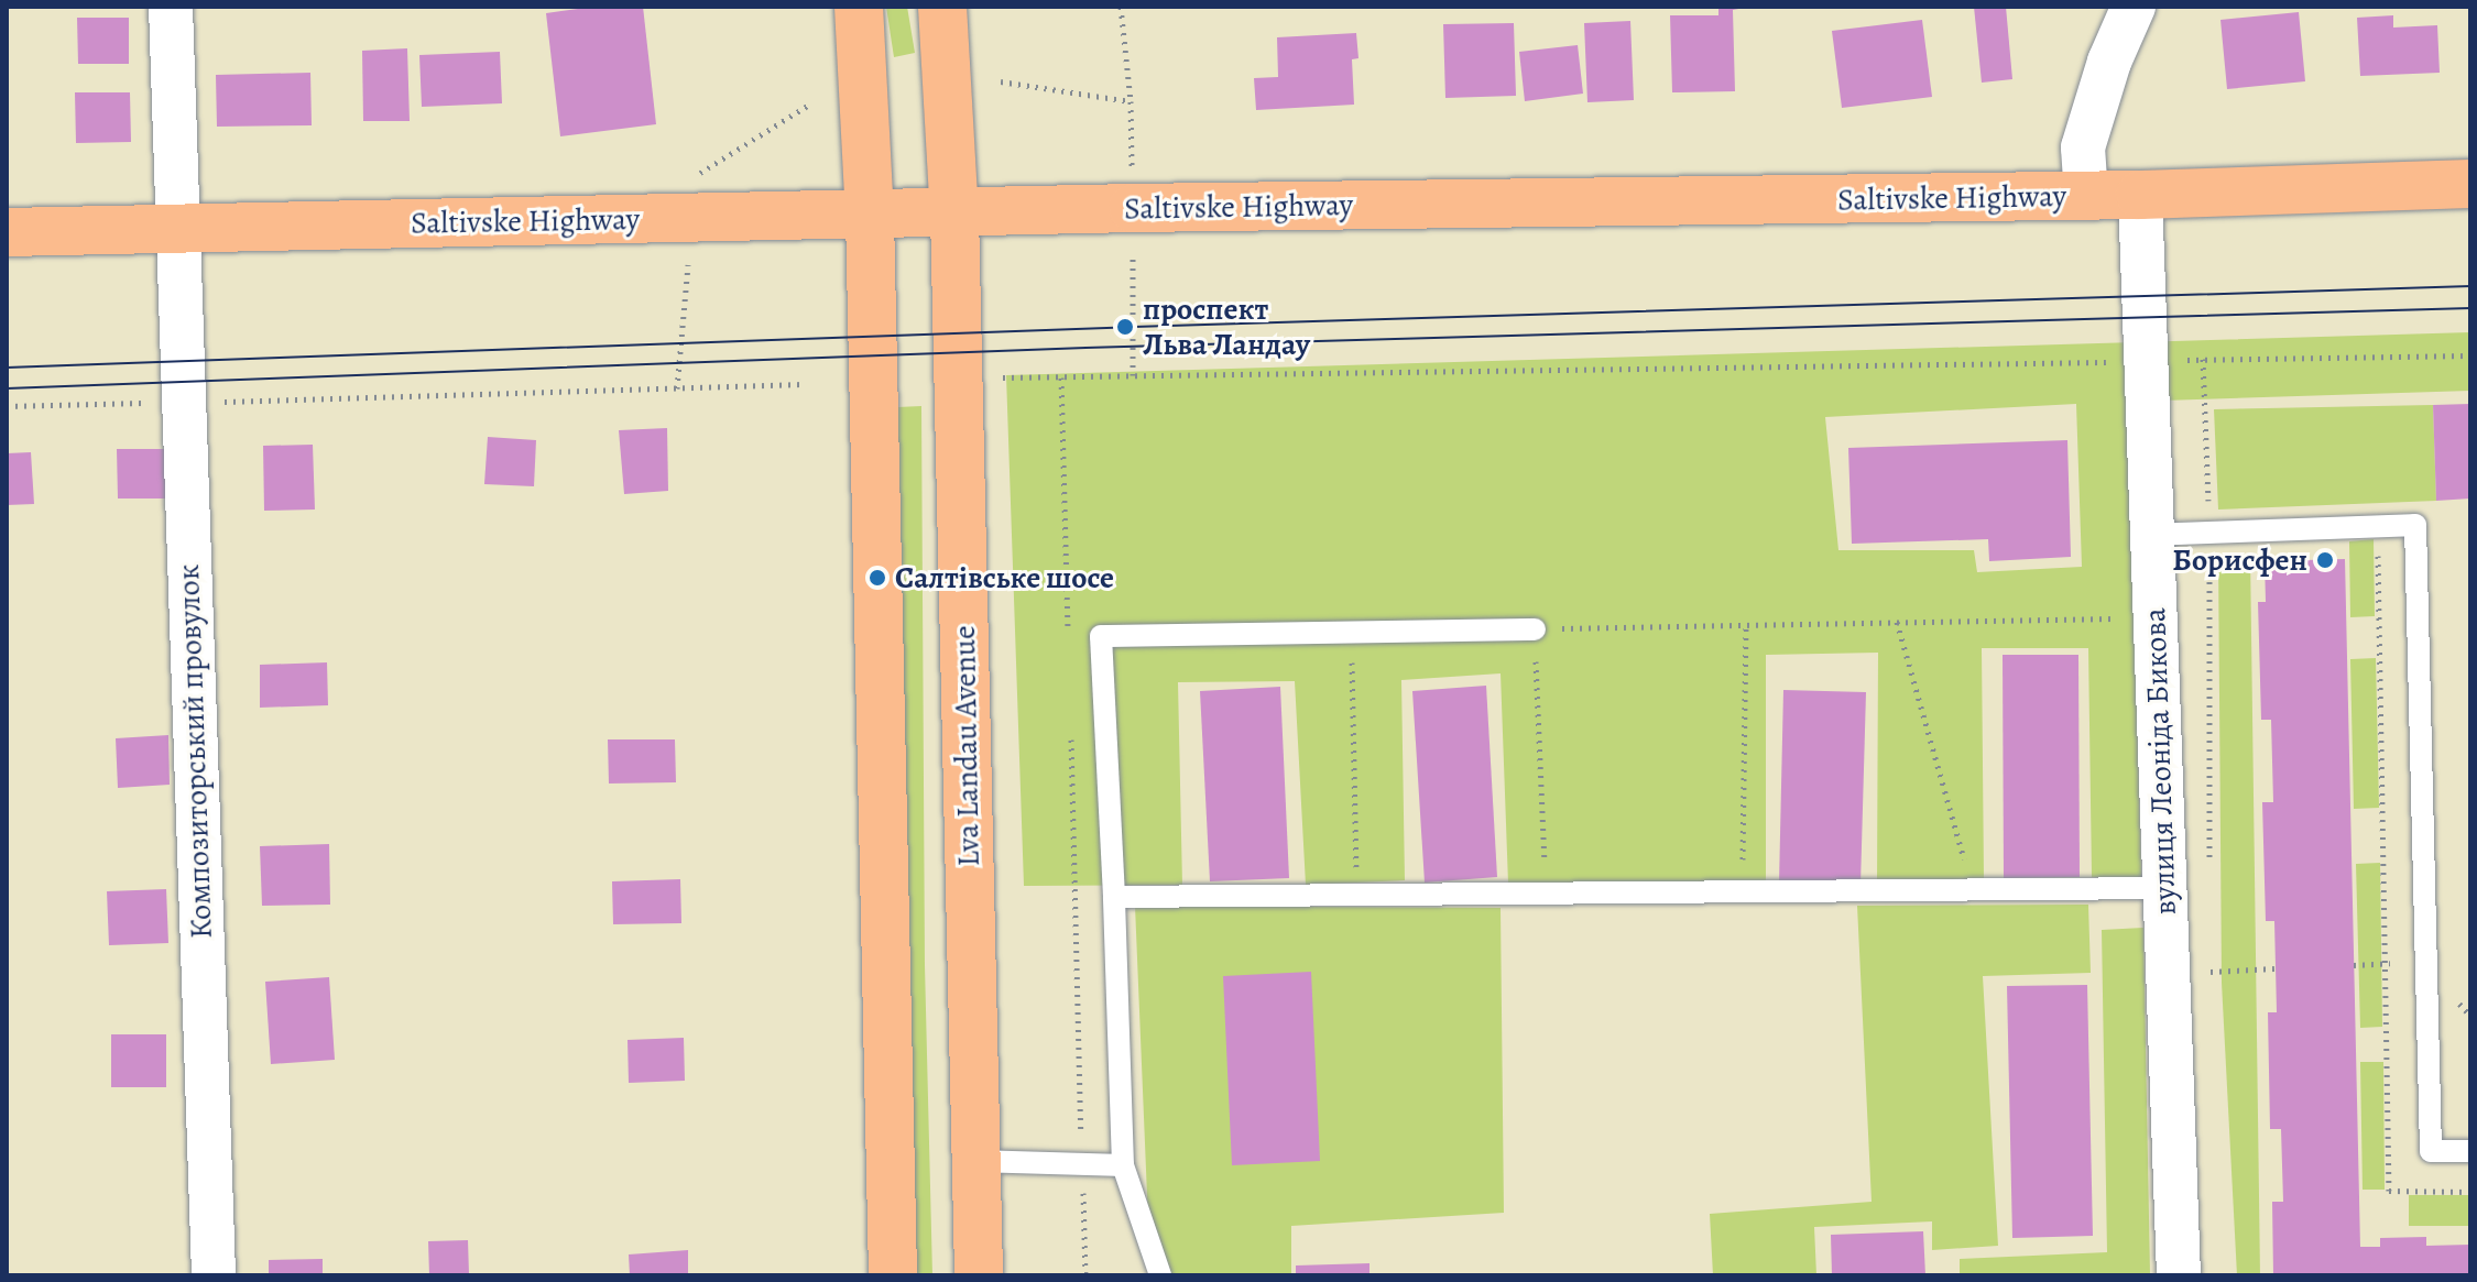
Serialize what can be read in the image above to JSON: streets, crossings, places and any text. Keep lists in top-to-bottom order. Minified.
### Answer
{"streets":{"main road":["Saltivske Highway","Lva Landau Avenue"],"street":["Композиторський провулок","вулиця Леоніда Бикова"]},"crossings":[["Saltivske Highway","Lva Landau Avenue"],["Saltivske Highway","Композиторський провулок"],["Saltivske Highway","вулиця Леоніда Бикова"]],"places":["проспект Льва Ландау","Борисфен","Салтівське шосе"]}
